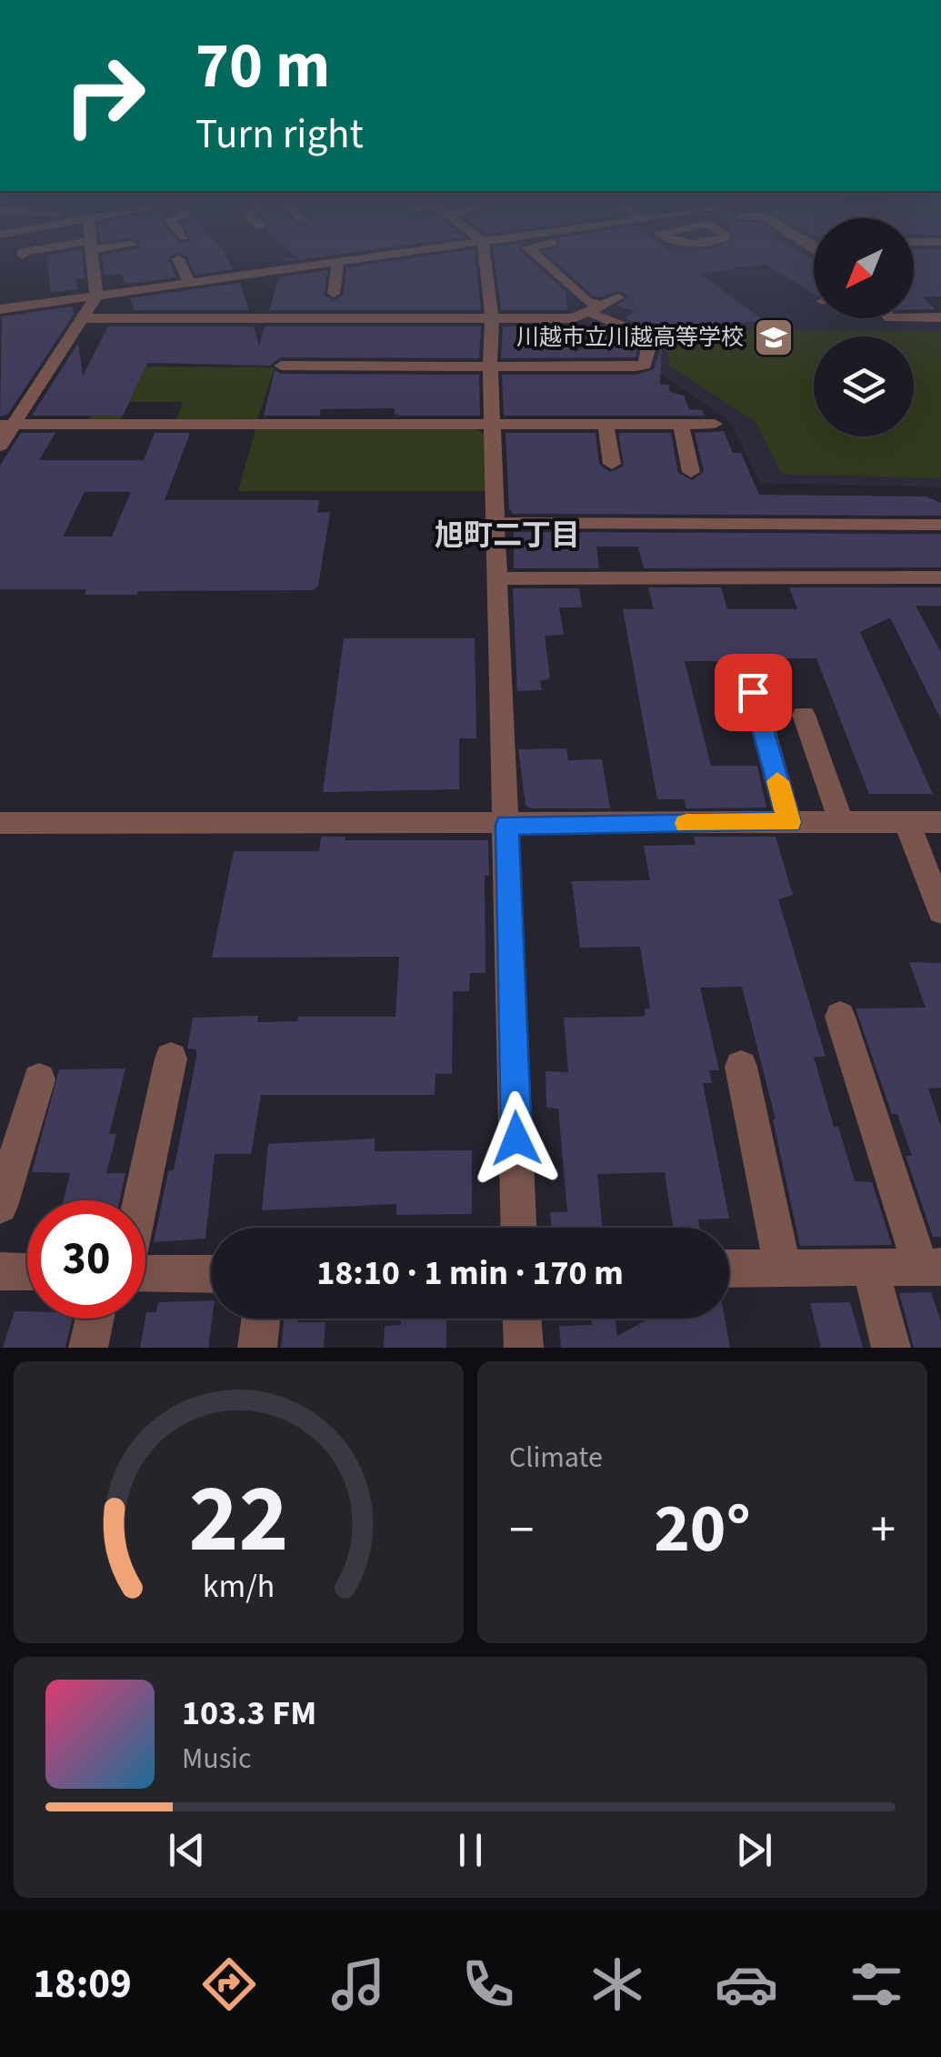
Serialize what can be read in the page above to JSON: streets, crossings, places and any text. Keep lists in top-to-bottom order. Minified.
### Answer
{"districts":["旭町二丁目"],"places":{"school or university":["川越市立川越高等学校"]},"north":"bottom left","page":{"turn":["70 m","Turn right"],"limit":"30","trip":"18:10 · 1 min · 170 m","tile":"Climate","heat":["−","20°","+"],"song":["103.3 FM","Music"],"tabs":"18:09","gauge":["22","km/h"]}}
